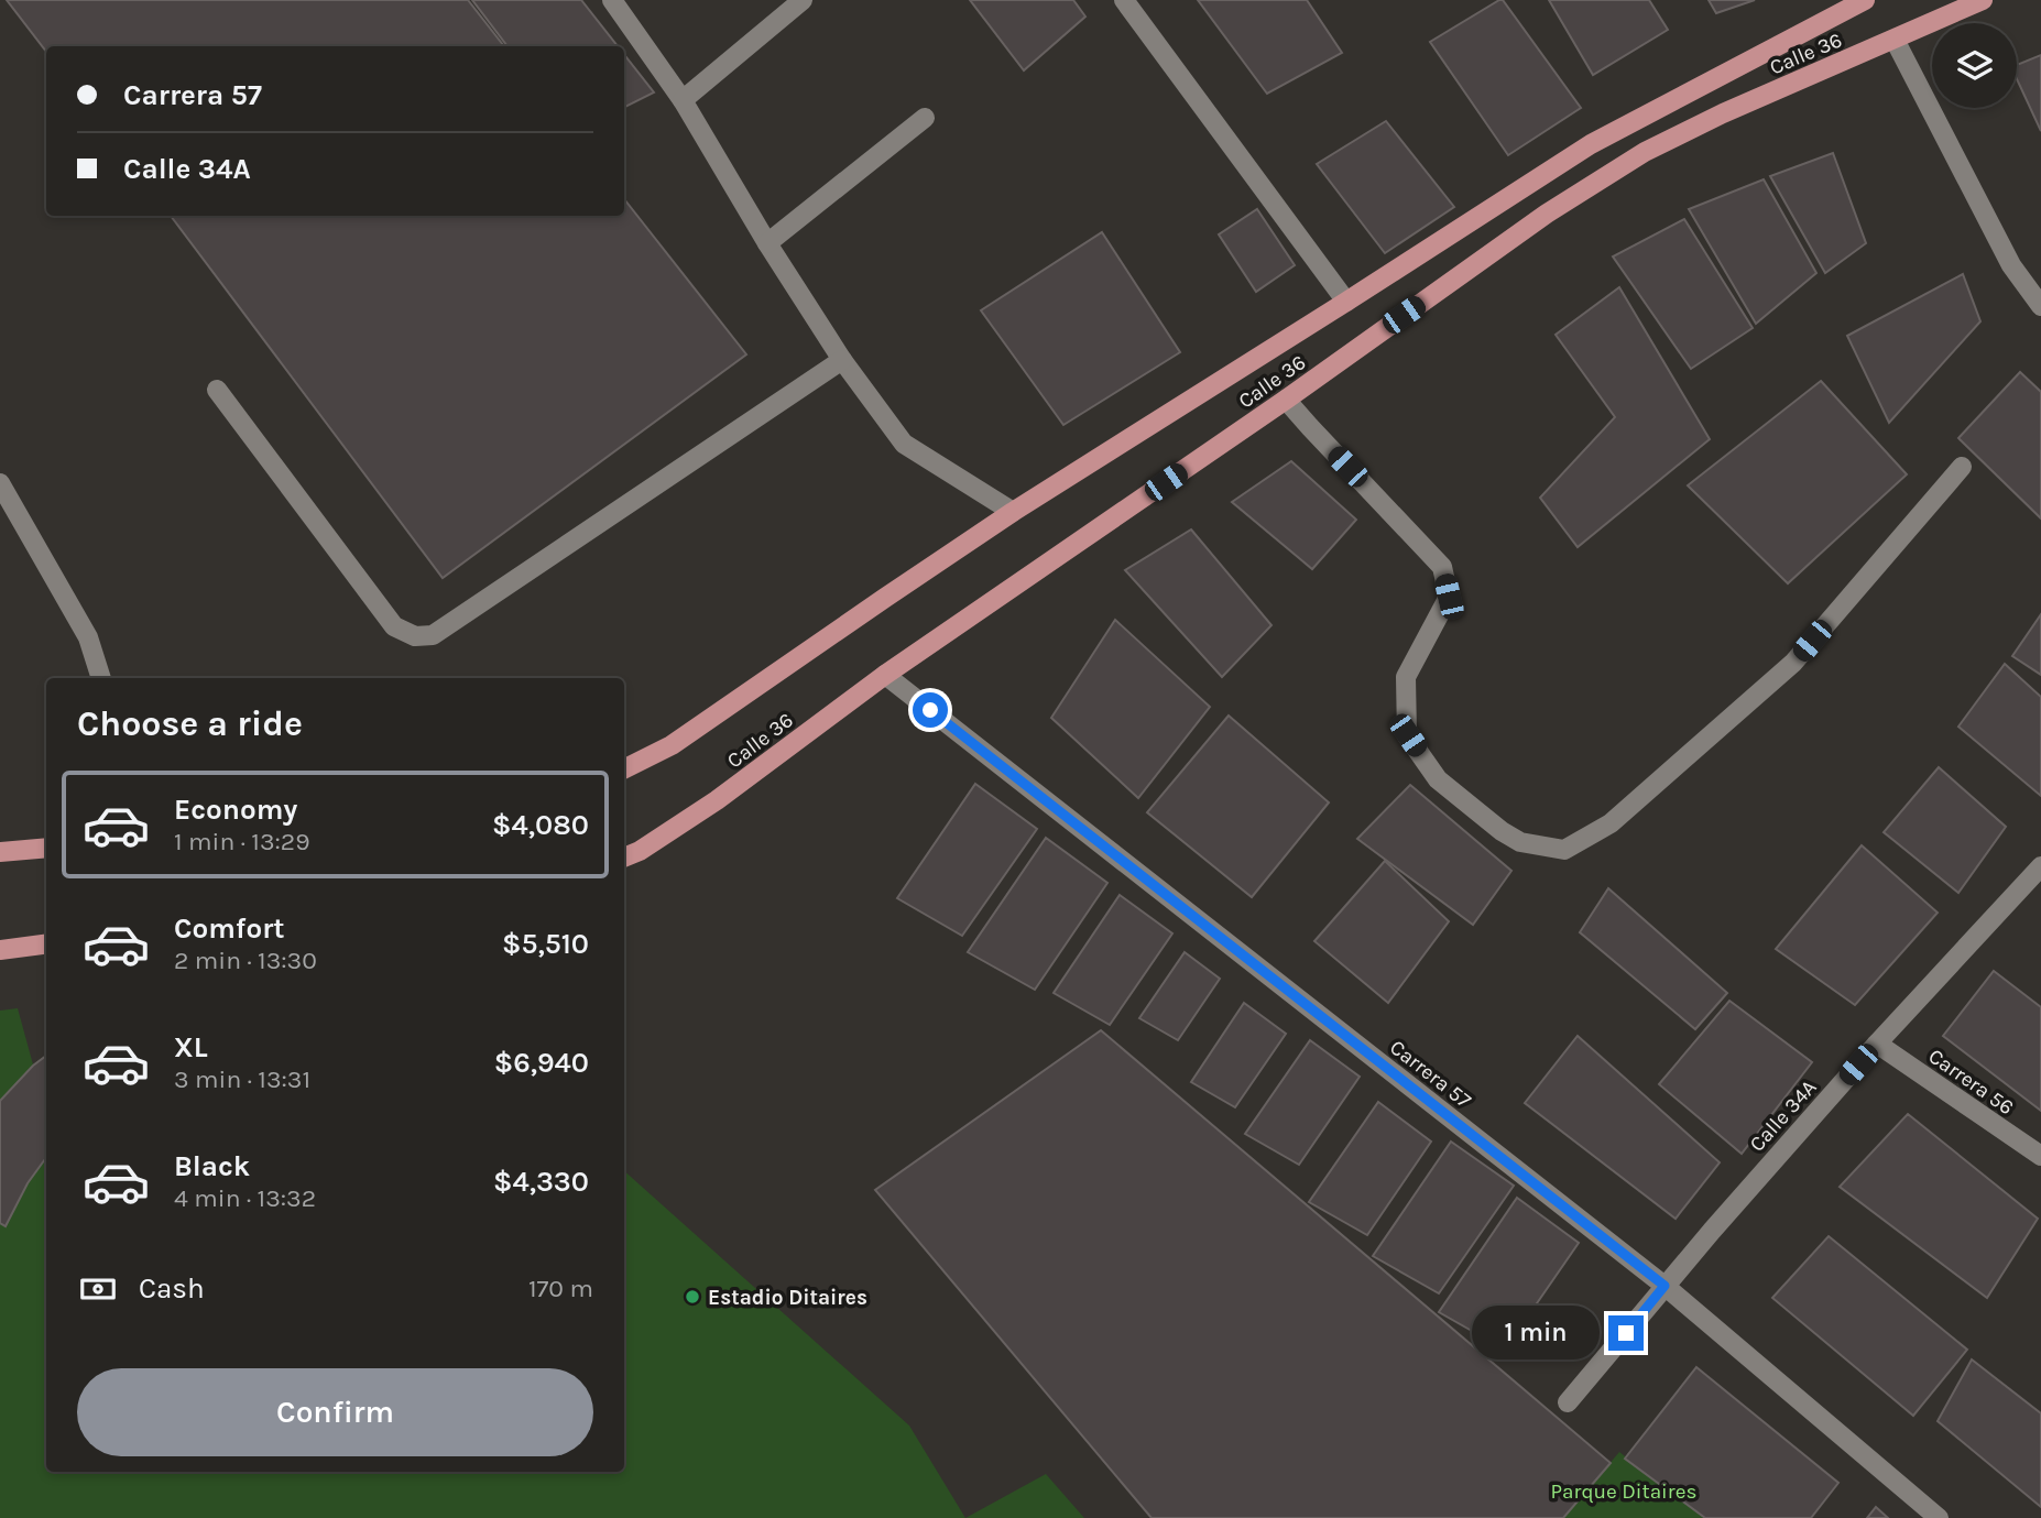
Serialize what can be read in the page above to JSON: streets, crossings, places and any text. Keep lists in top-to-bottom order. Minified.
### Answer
{"streets":{"main road":["Calle 36"],"street":["Carrera 57","Carrera 56","Calle 34A"]},"crossings":[["Calle 36","Carrera 57"],["Carrera 57","Calle 34A"],["Carrera 56","Calle 34A"]],"parks":["Parque Ditaires"],"places":["Estadio Ditaires"],"page":{"banner":["Carrera 57","Calle 34A"],"heading":"Choose a ride","list":[{"name":"Economy","note":"1 min · 13:29","value":"$4,080"},{"name":"Comfort","note":"2 min · 13:30","value":"$5,510"},{"name":"XL","note":"3 min · 13:31","value":"$6,940"},{"name":"Black","note":"4 min · 13:32","value":"$4,330"}],"pay":["Cash","170 m"],"bubble":"1 min","buttons":"Confirm"}}
